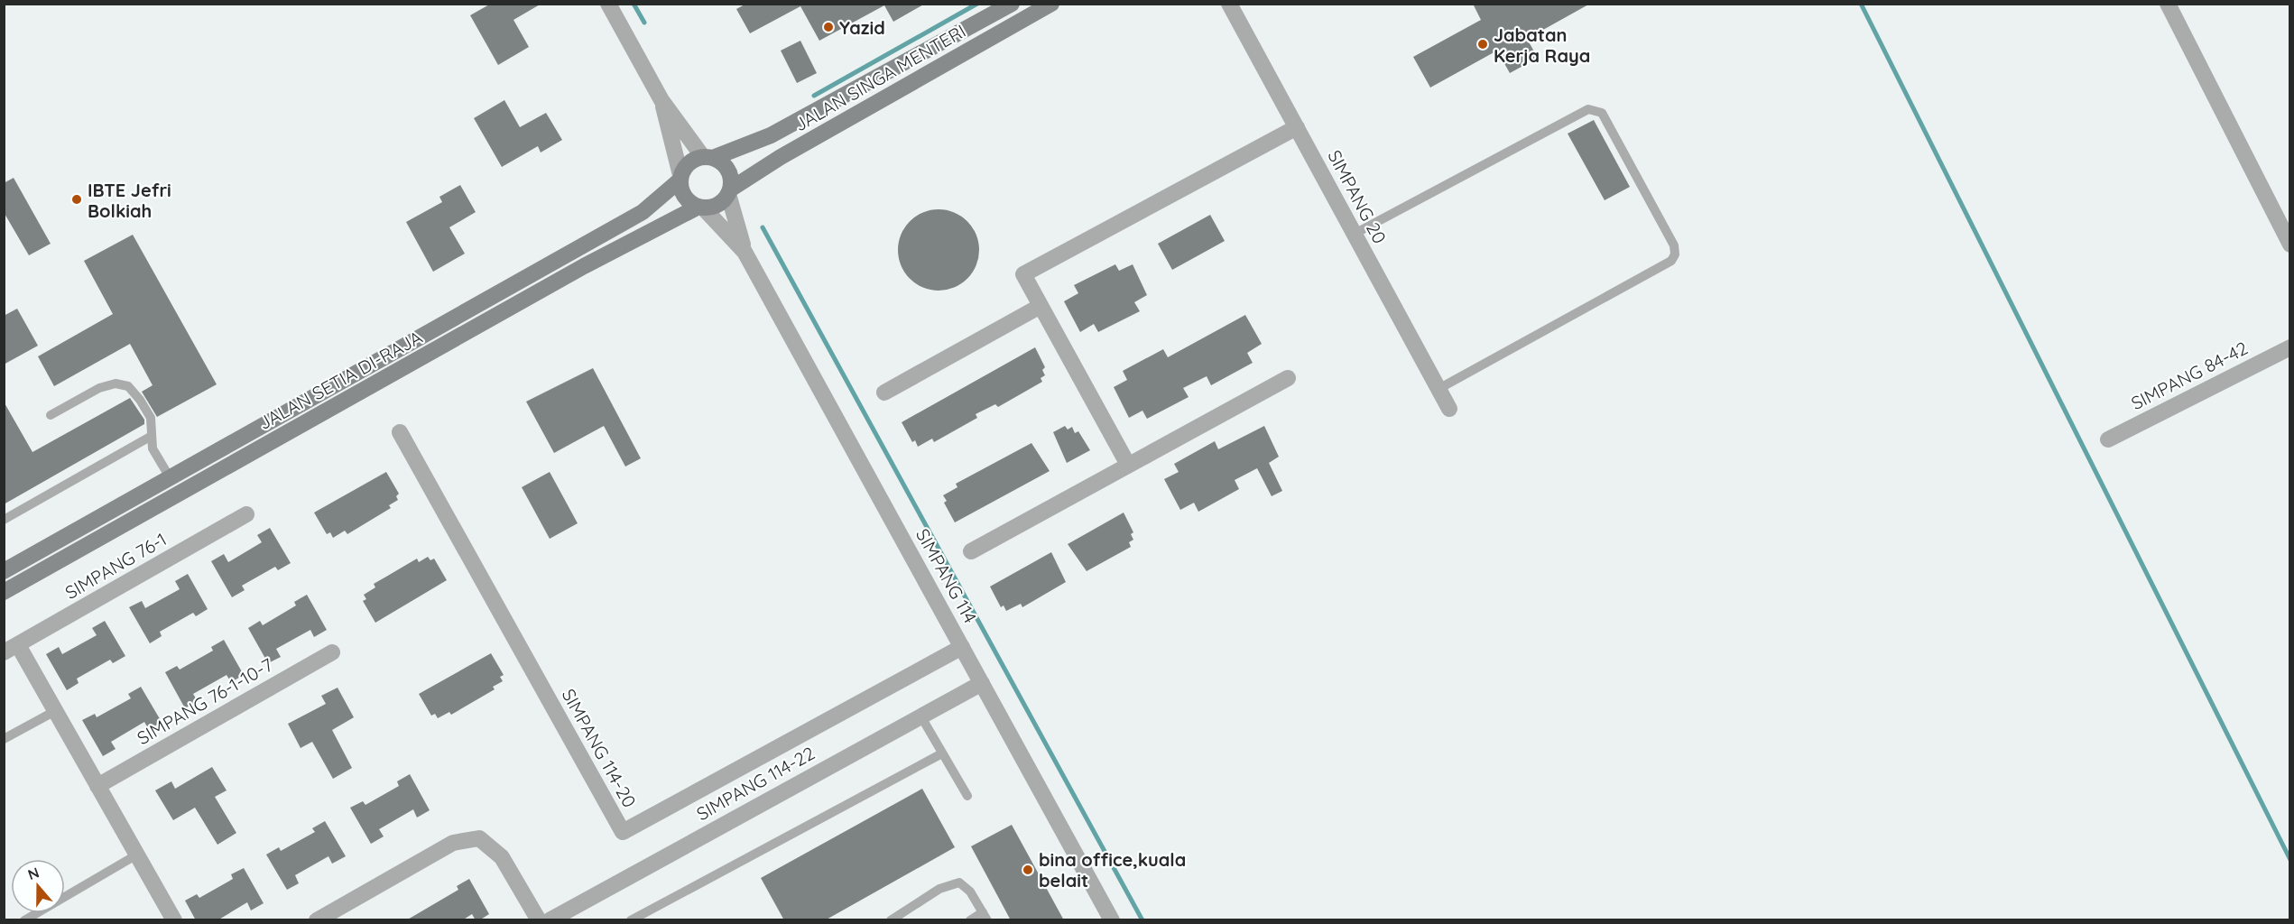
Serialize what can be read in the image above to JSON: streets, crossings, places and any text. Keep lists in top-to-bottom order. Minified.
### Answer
{"streets":{"main road":["JALAN SINGA MENTERI","JALAN SETIA DI-RAJA"],"street":["SIMPANG 20","SIMPANG 84-42","SIMPANG 76-1","SIMPANG 114","SIMPANG 76-1-10-7","SIMPANG 114-20","SIMPANG 114-22"]},"crossings":[["JALAN SINGA MENTERI","JALAN SETIA DI-RAJA"],["JALAN SINGA MENTERI","SIMPANG 114"],["JALAN SETIA DI-RAJA","SIMPANG 114"],["SIMPANG 114","SIMPANG 114-20"],["SIMPANG 114","SIMPANG 114-22"]],"places":["Yazid","Jabatan Kerja Raya","IBTE Jefri Bolkiah","bina office,kuala belait"],"north":"top"}
